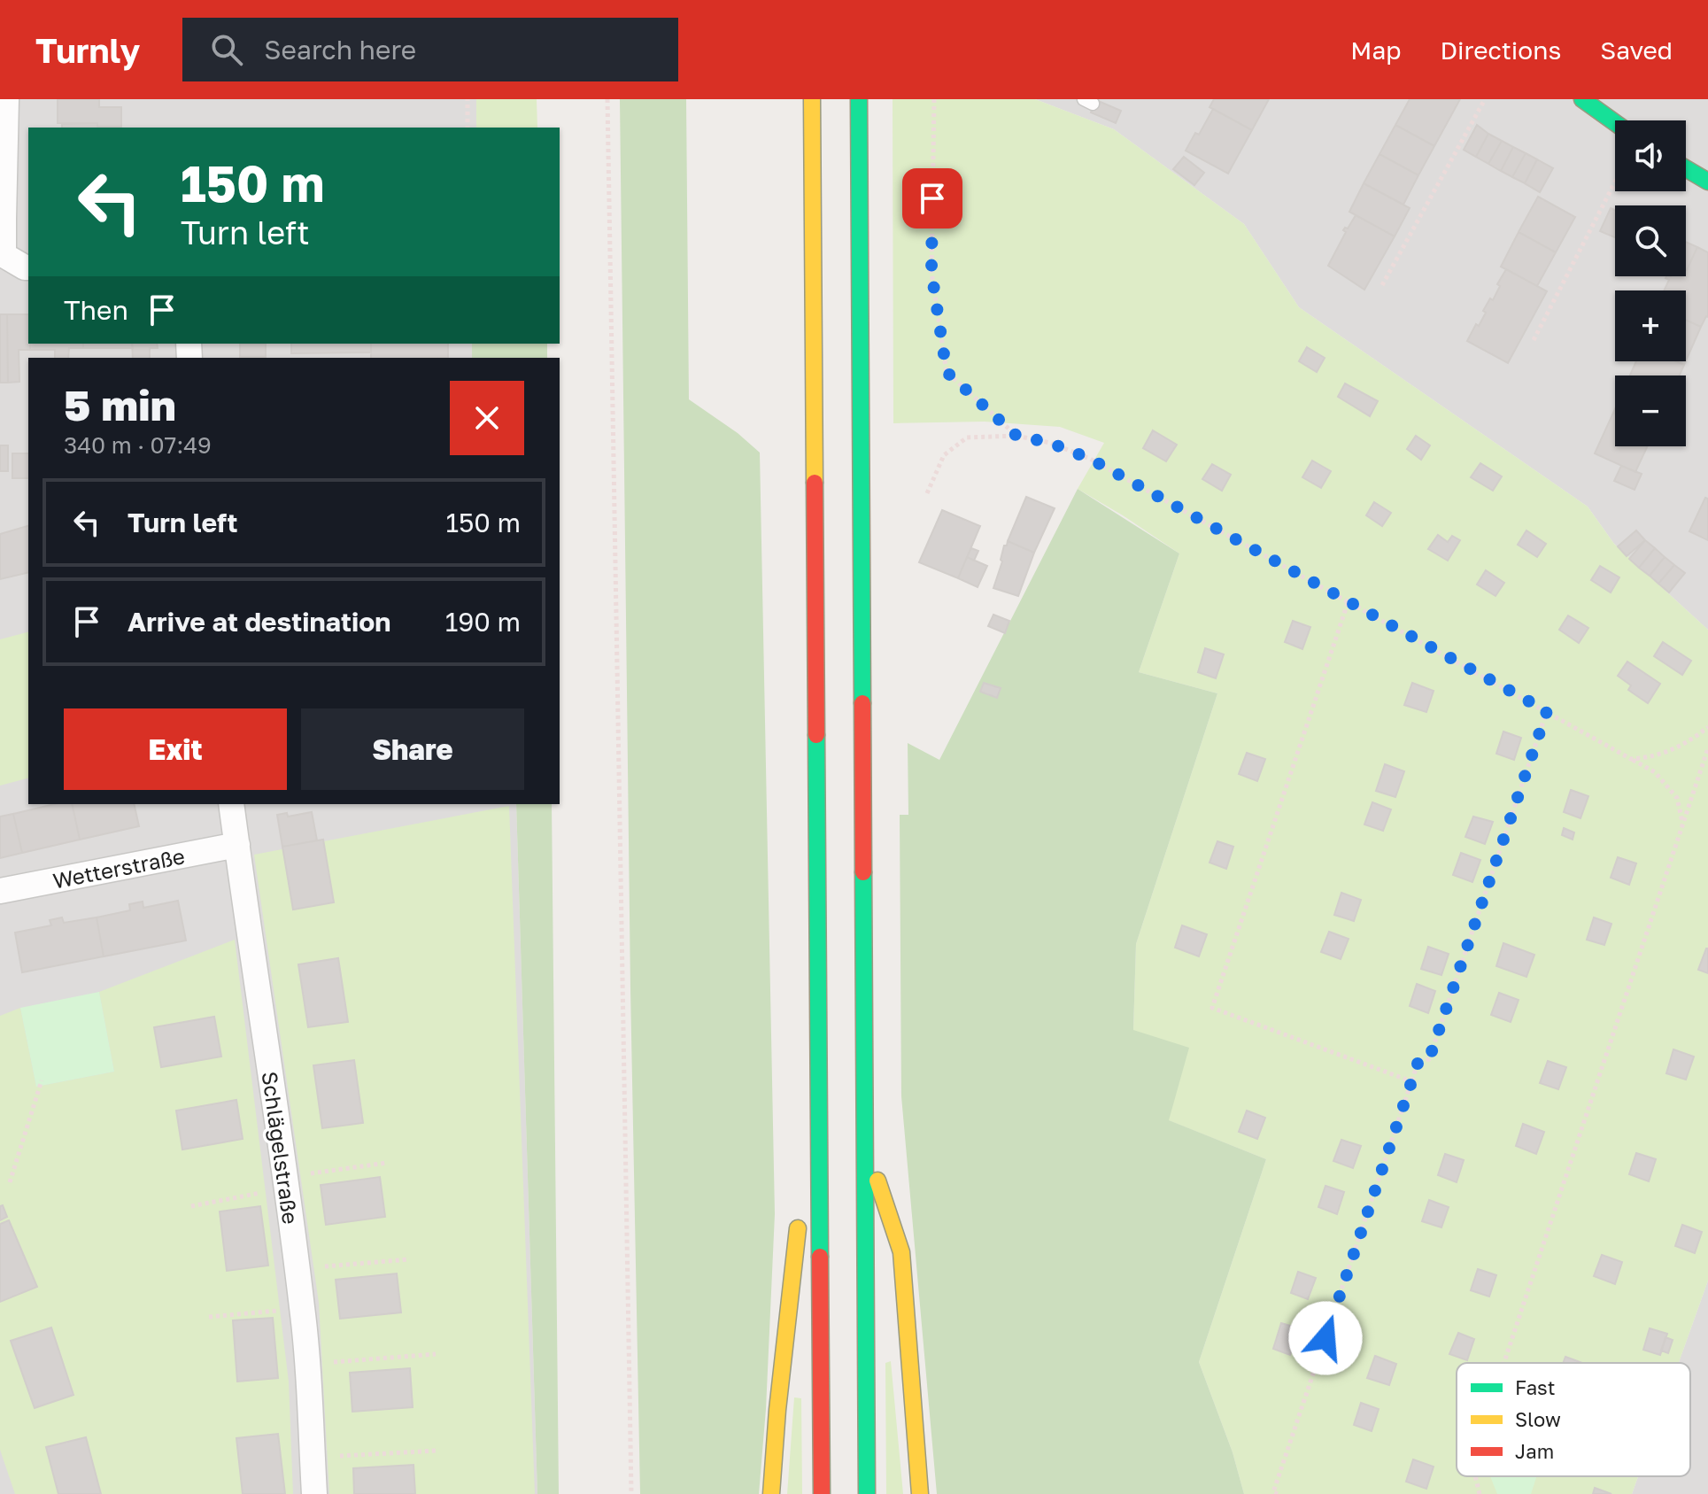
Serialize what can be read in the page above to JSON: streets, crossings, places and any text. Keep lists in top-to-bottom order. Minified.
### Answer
{"streets":{"street":["Wetterstraße","Schlägelstraße"]},"crossings":[["Wetterstraße","Schlägelstraße"]],"legend":["Fast","Slow","Jam"],"page":{"header":"Turnly","search":"Search here","nav":["Map","Directions","Saved"],"map_buttons":["+","−"],"turn":["150 m","Turn left"],"then":"Then","heading":["5 min","340 m · 07:49"],"list":[{"name":"Turn left","value":"150 m"},{"name":"Arrive at destination","value":"190 m"}],"buttons":["Exit","Share"]}}
